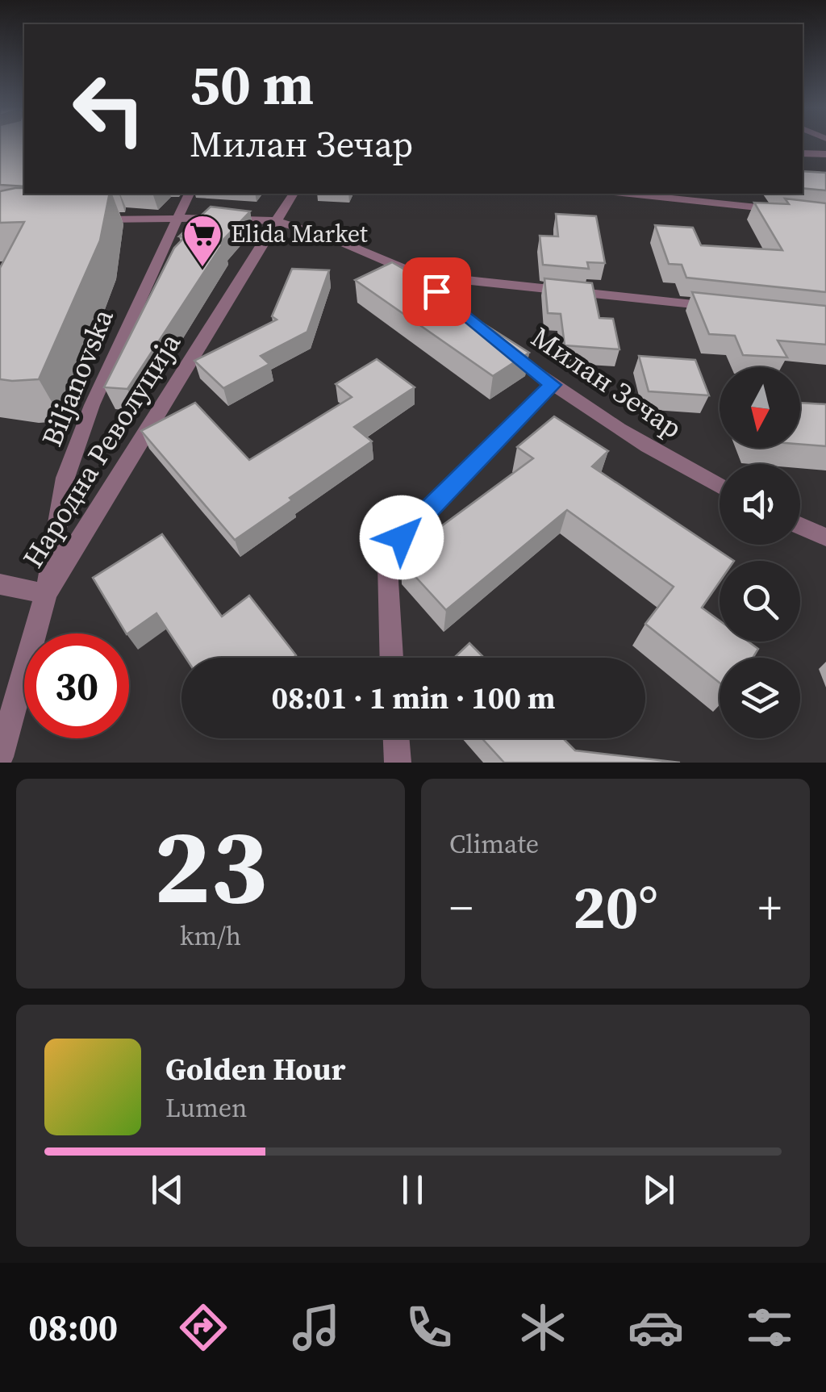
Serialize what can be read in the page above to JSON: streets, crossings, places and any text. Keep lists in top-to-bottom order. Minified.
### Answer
{"streets":{"street":["Biljanovska","Милан Зечар","Народна Револуција"]},"crossings":[["Biljanovska","Народна Револуција"]],"places":{"supermarket":["Elida Market"]},"north":"bottom","page":{"turn":["50 m","Милан Зечар"],"limit":"30","trip":"08:01 · 1 min · 100 m","tile":[["23","km/h"],"Climate"],"heat":["−","20°","+"],"song":["Golden Hour","Lumen"],"tabs":"08:00"}}
